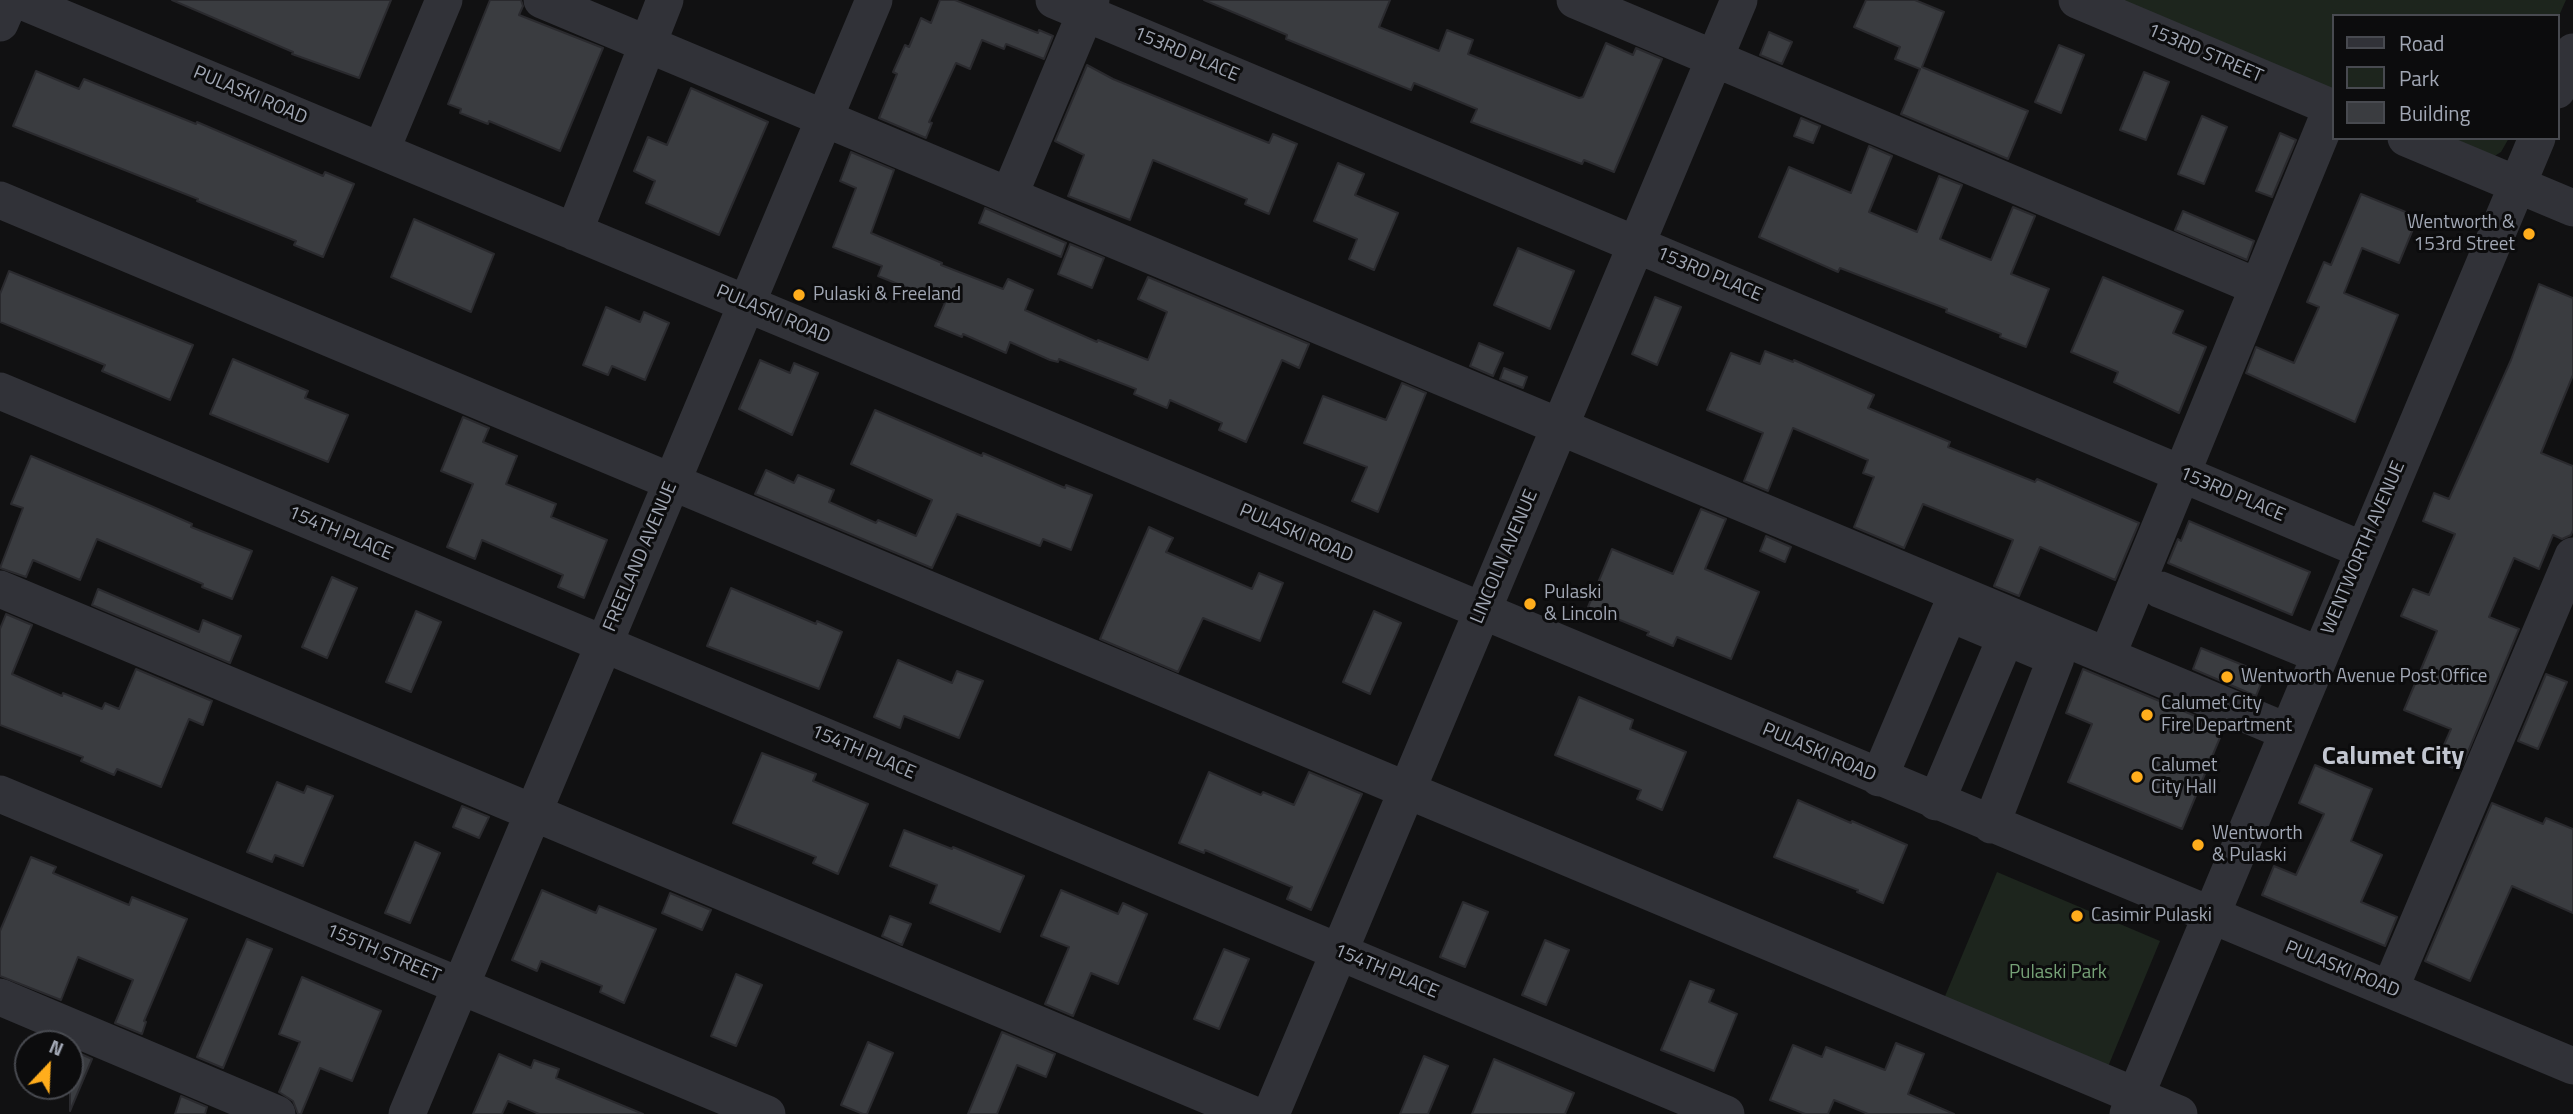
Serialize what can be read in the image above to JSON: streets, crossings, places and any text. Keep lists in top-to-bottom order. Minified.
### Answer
{"streets":{"street":["153RD STREET","153RD PLACE","PULASKI ROAD","154TH PLACE","WENTWORTH AVENUE","FREELAND AVENUE","LINCOLN AVENUE","155TH STREET"]},"crossings":[["153RD PLACE","WENTWORTH AVENUE"],["153RD PLACE","LINCOLN AVENUE"],["PULASKI ROAD","WENTWORTH AVENUE"],["PULASKI ROAD","FREELAND AVENUE"],["PULASKI ROAD","LINCOLN AVENUE"],["154TH PLACE","FREELAND AVENUE"],["154TH PLACE","LINCOLN AVENUE"],["FREELAND AVENUE","155TH STREET"]],"districts":["Calumet City"],"parks":["Pulaski Park"],"places":["Wentworth & 153rd Street","Pulaski & Freeland","Pulaski & Lincoln","Wentworth Avenue Post Office","Calumet City Fire Department","Calumet City Hall","Wentworth & Pulaski","Casimir Pulaski"],"legend":["Road","Park","Building"],"north":"top right"}
